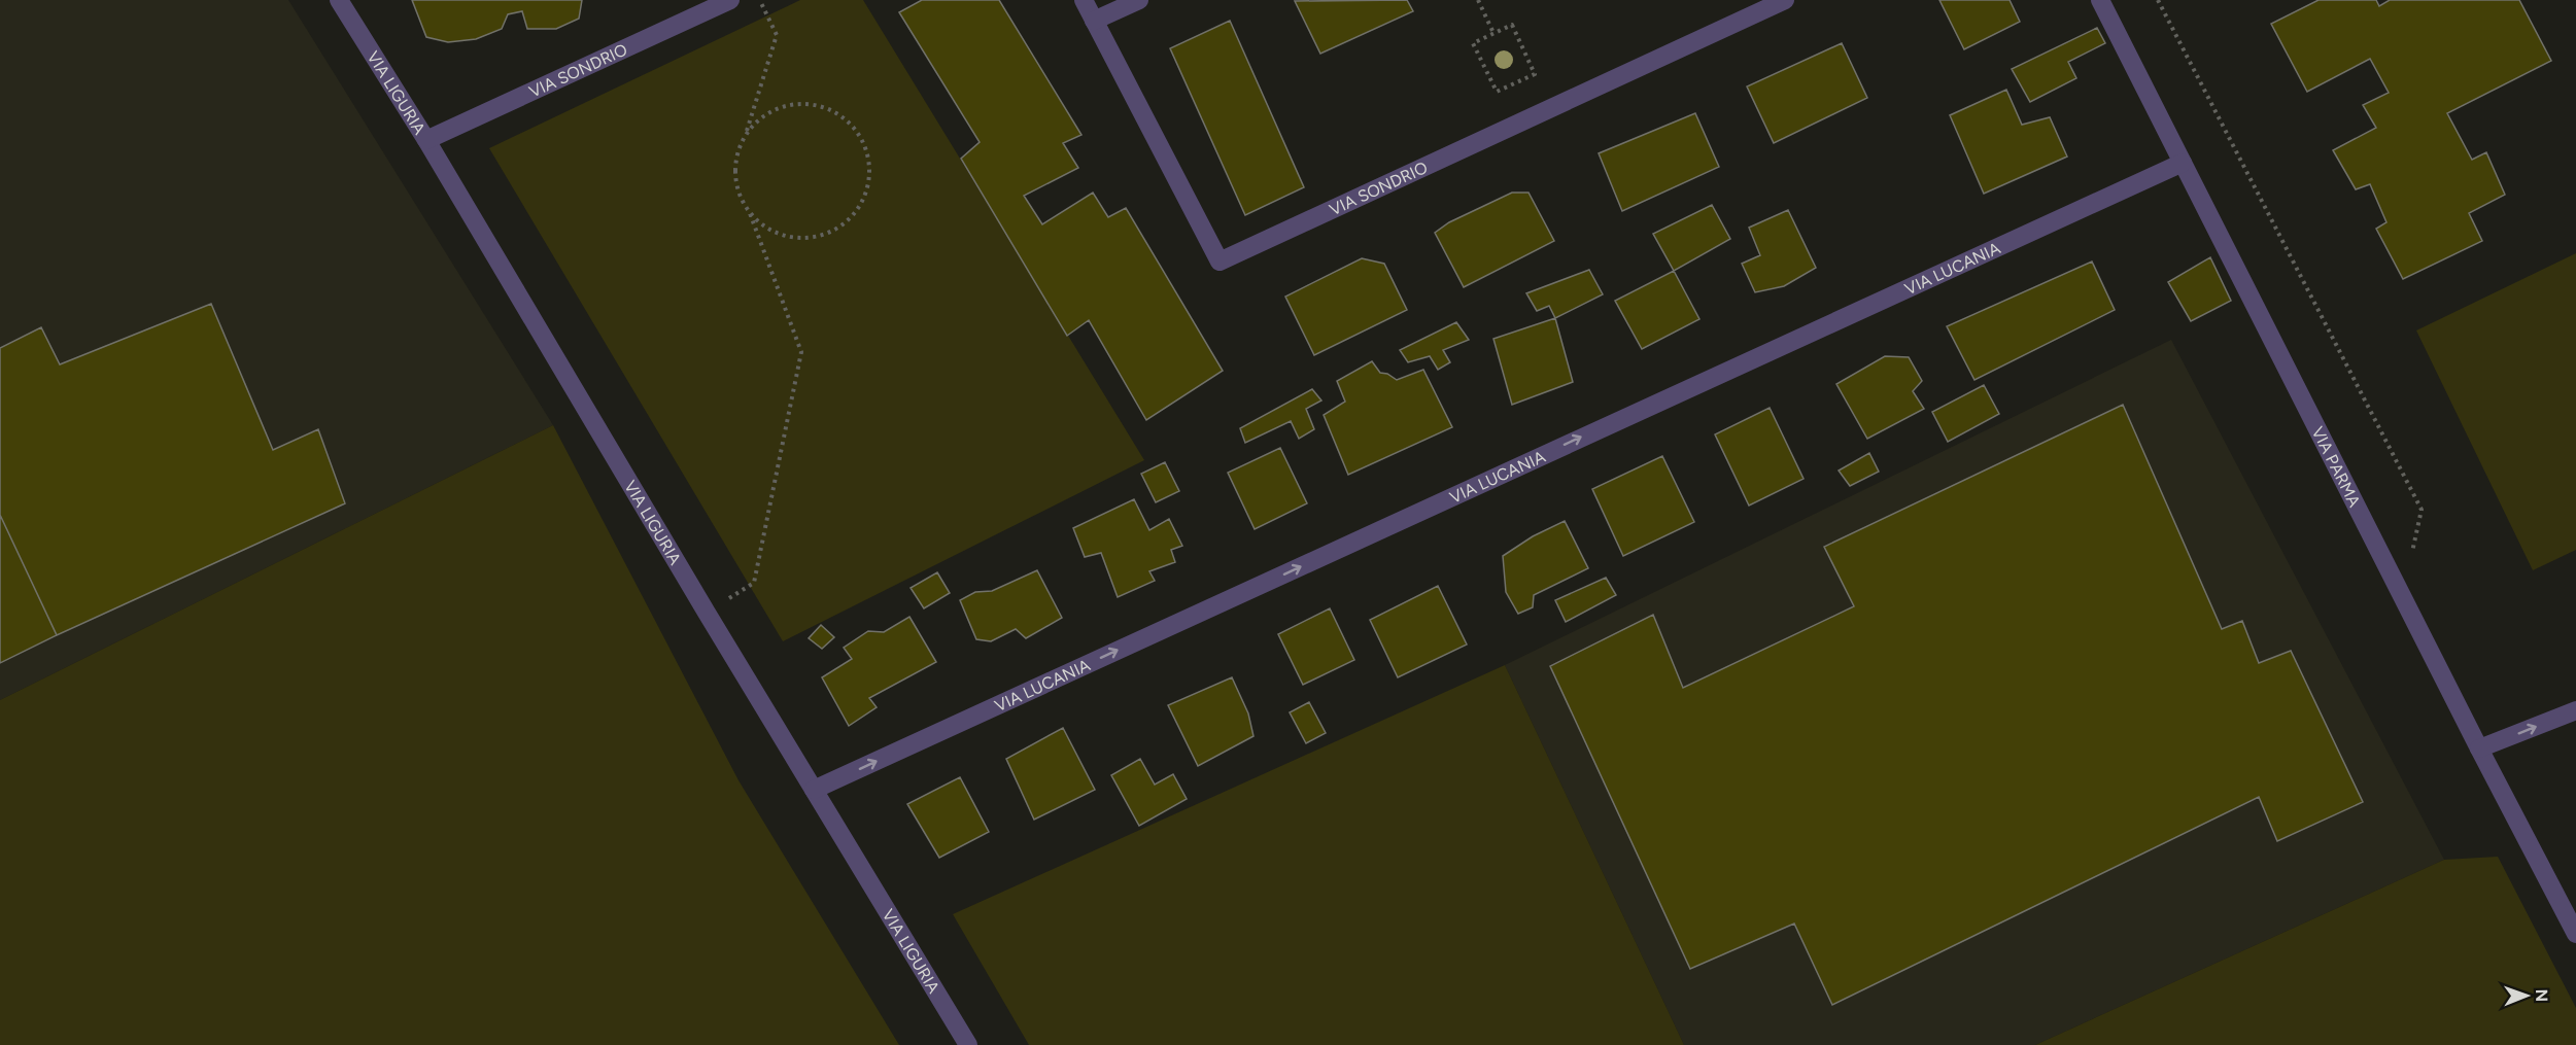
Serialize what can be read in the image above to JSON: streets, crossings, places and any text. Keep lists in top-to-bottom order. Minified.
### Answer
{"streets":{"street":["VIA SONDRIO","VIA LIGURIA","VIA LUCANIA","VIA PARMA"]},"crossings":[["VIA SONDRIO","VIA LIGURIA"],["VIA LIGURIA","VIA LUCANIA"],["VIA LUCANIA","VIA PARMA"]],"one_way":["VIA LUCANIA"],"north":"right"}
